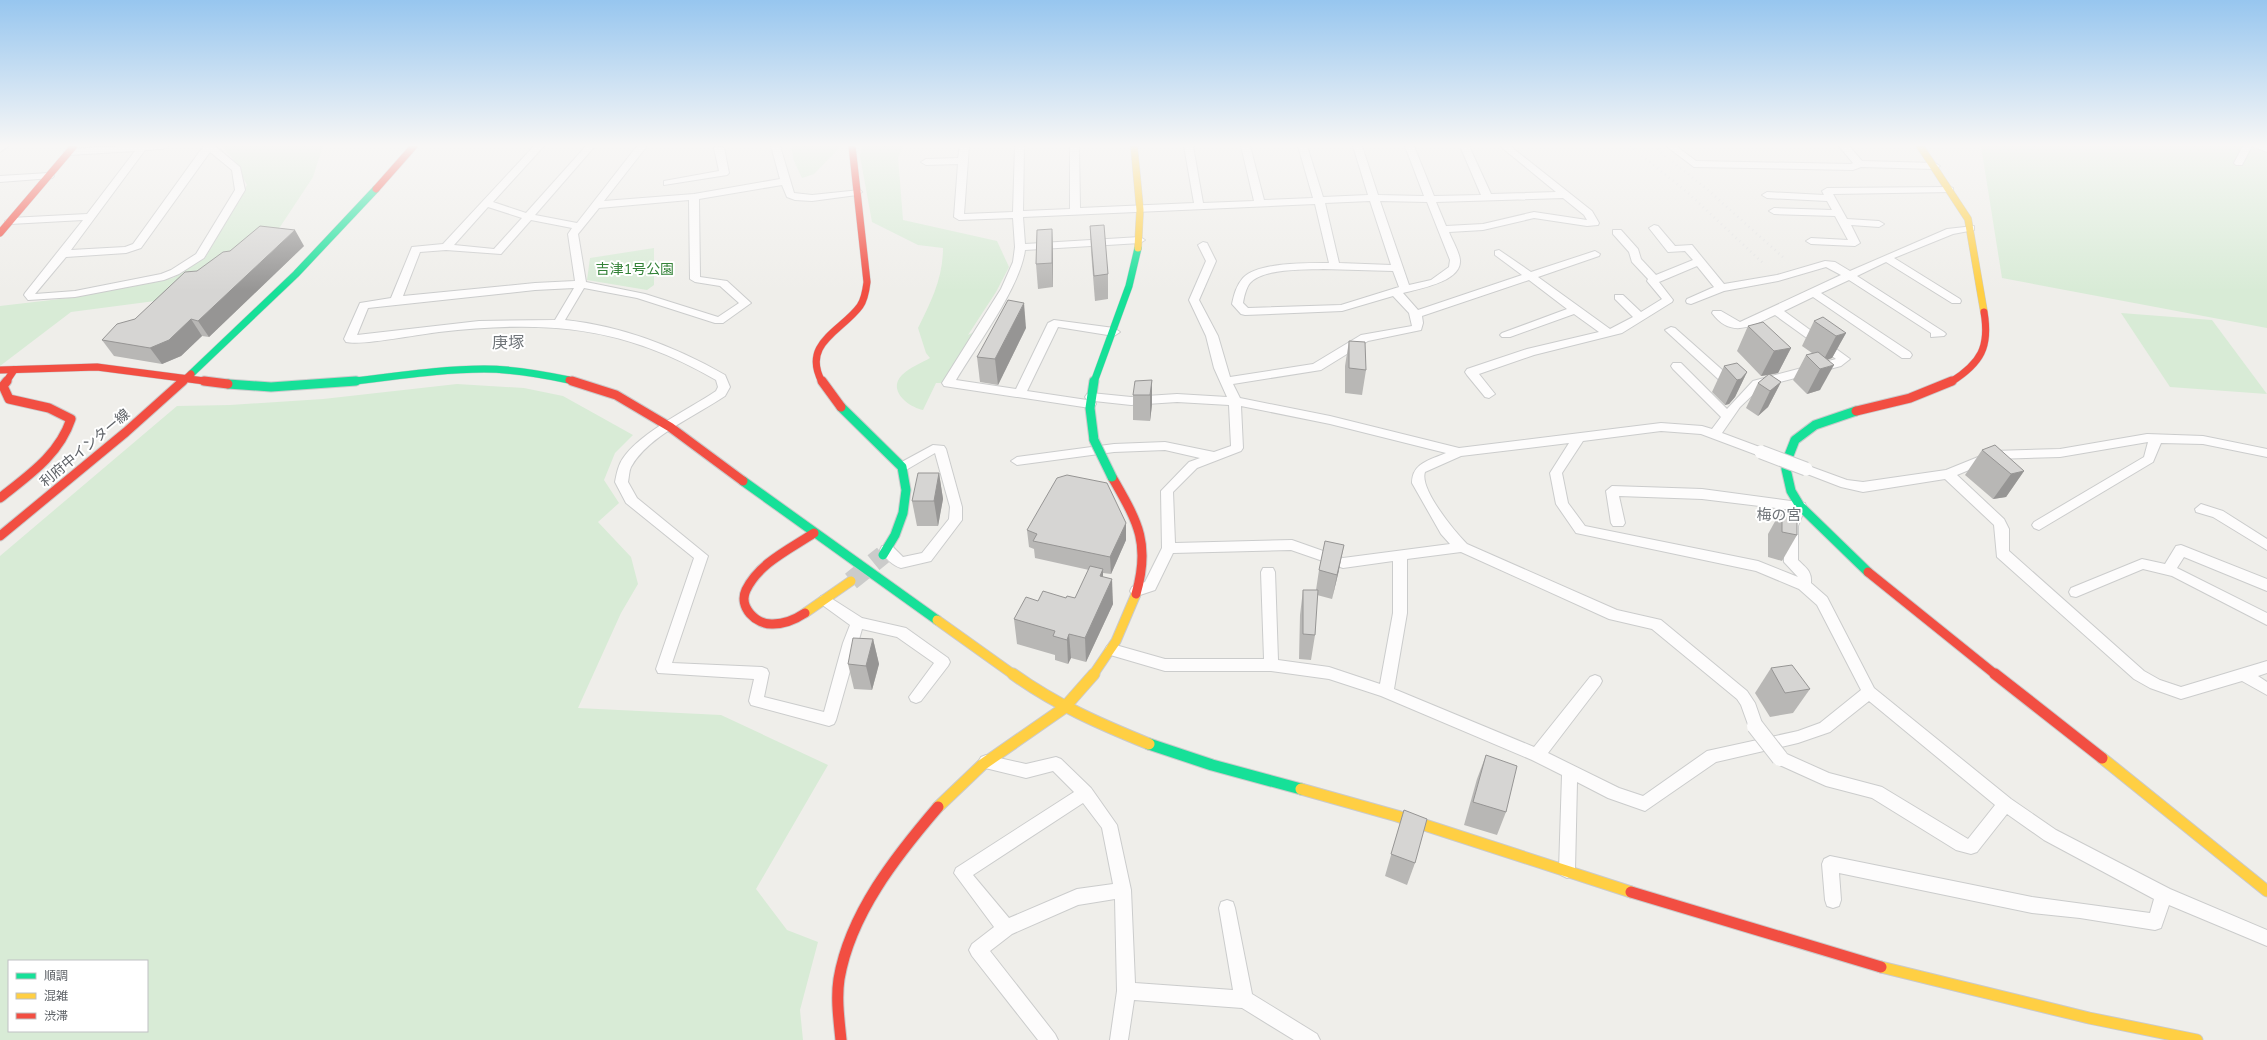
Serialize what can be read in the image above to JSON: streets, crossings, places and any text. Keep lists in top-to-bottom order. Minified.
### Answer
{"streets":{"street":["利府中インター線"]},"districts":["庚塚","梅の宮"],"parks":["吉津1号公園"],"legend":["順調","混雑","渋滞"]}
